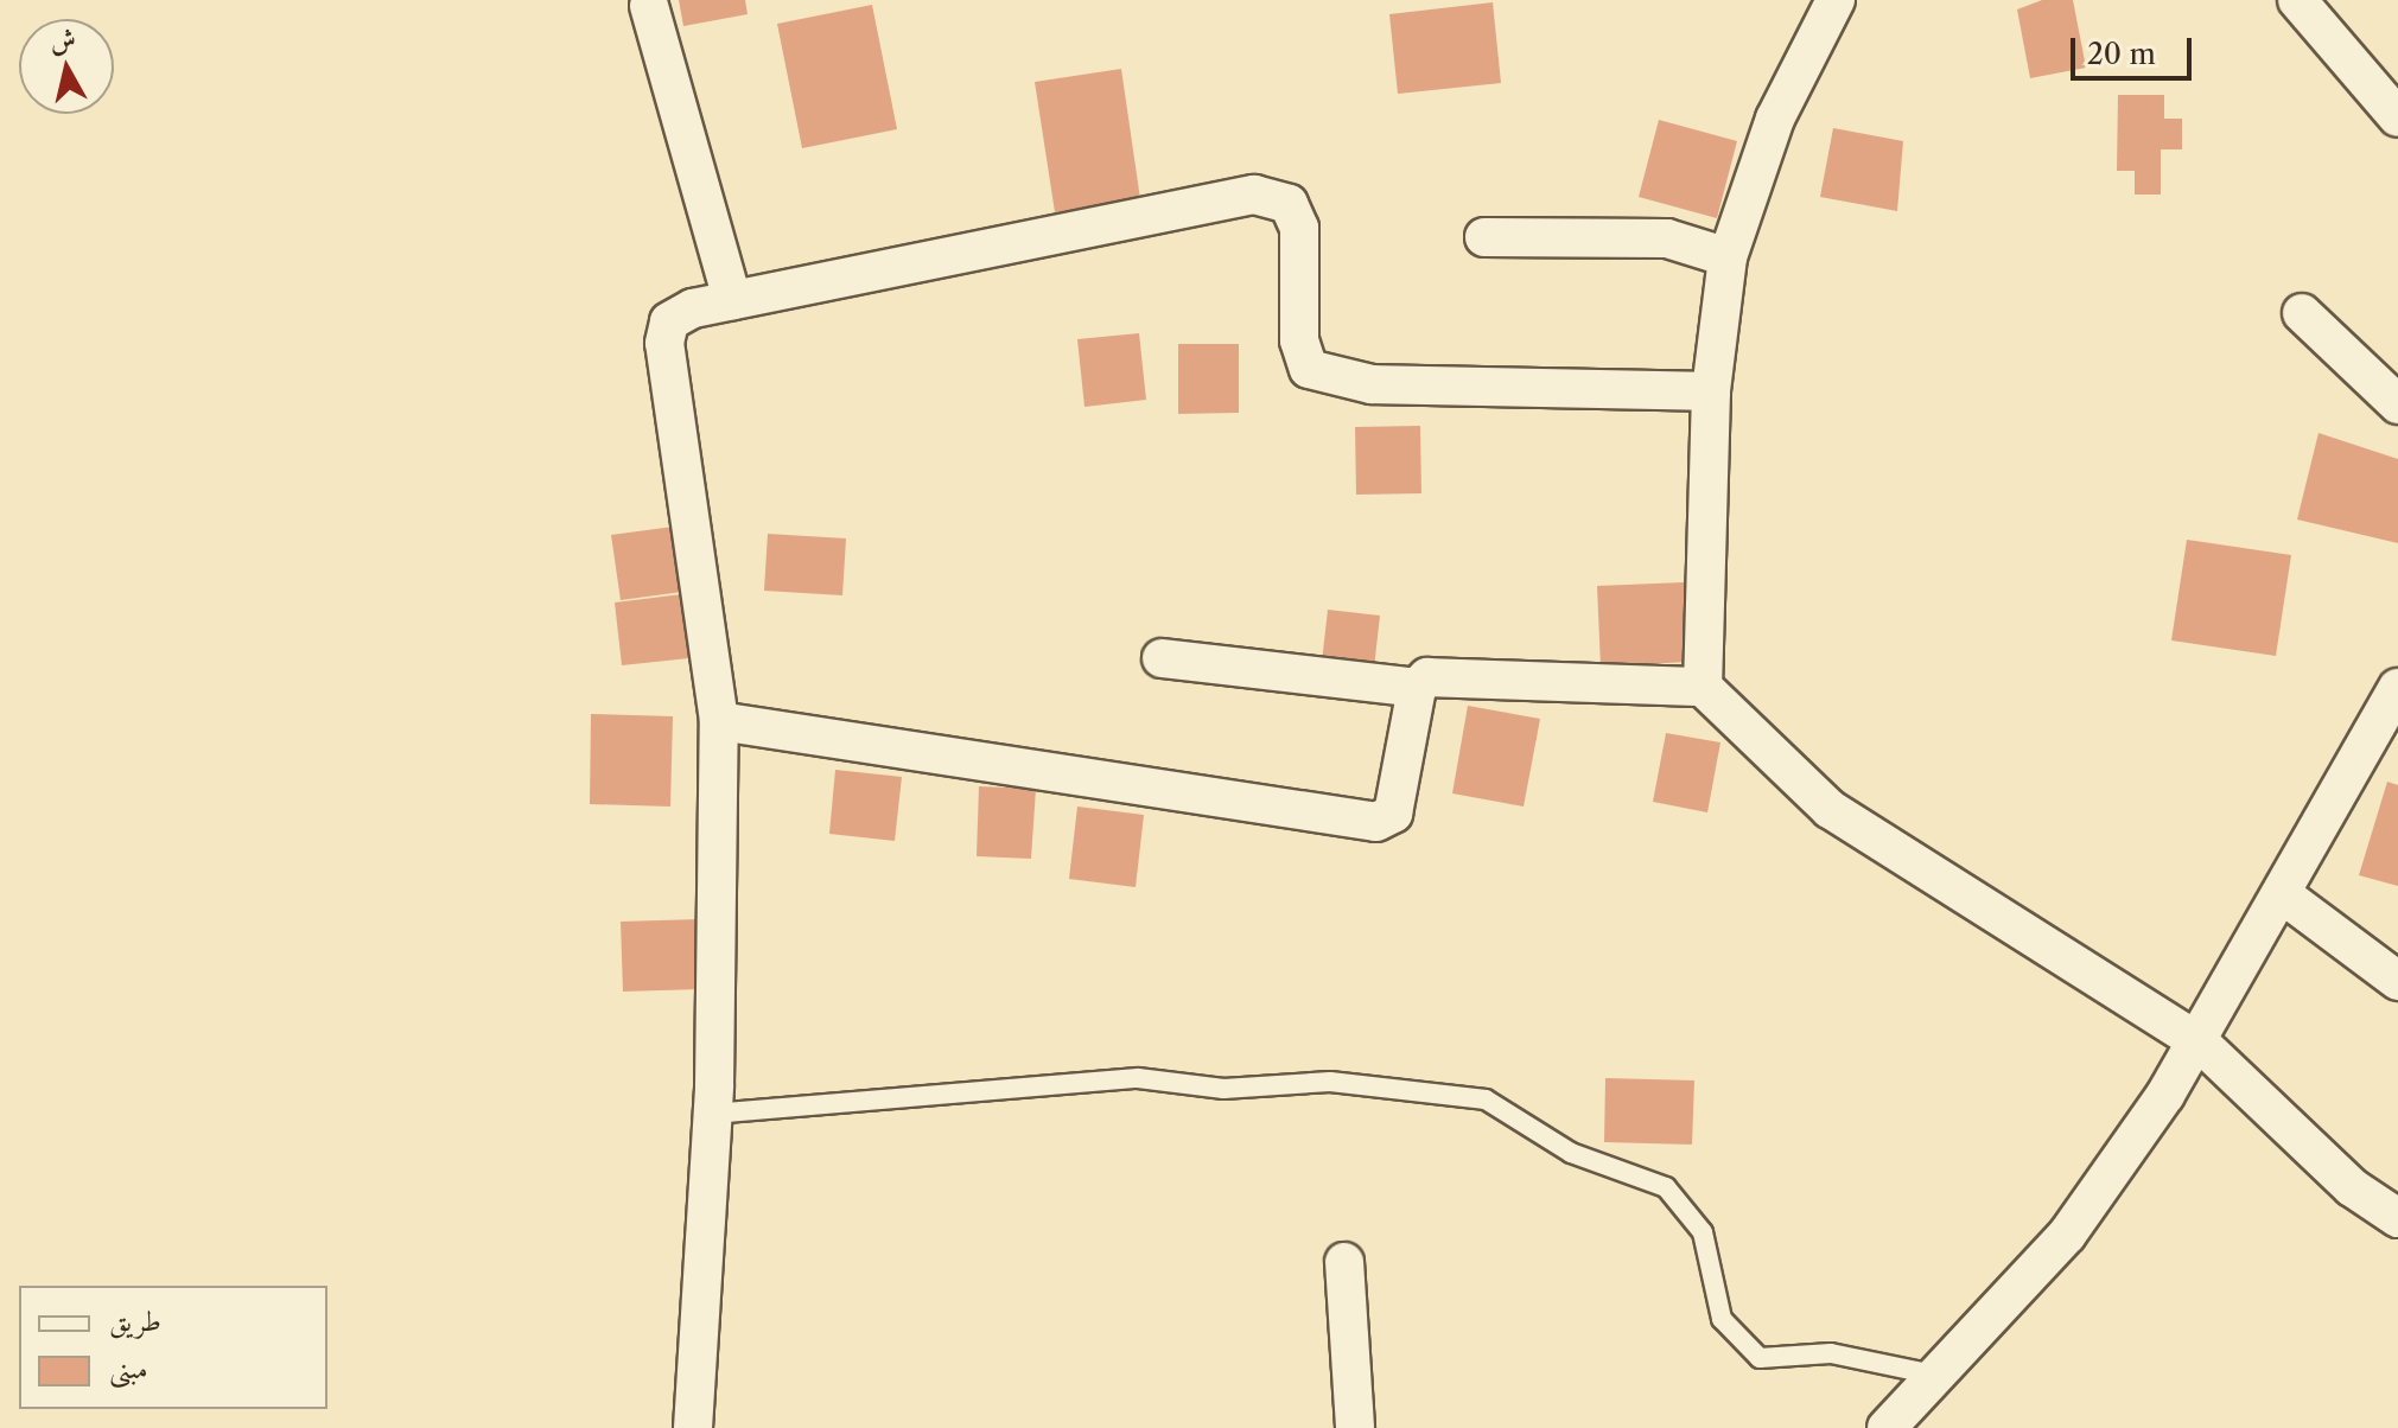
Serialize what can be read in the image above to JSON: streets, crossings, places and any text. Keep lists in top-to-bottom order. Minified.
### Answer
{"legend":["طريق","مبنى"],"scale_bar":"20 m","north":"top"}
